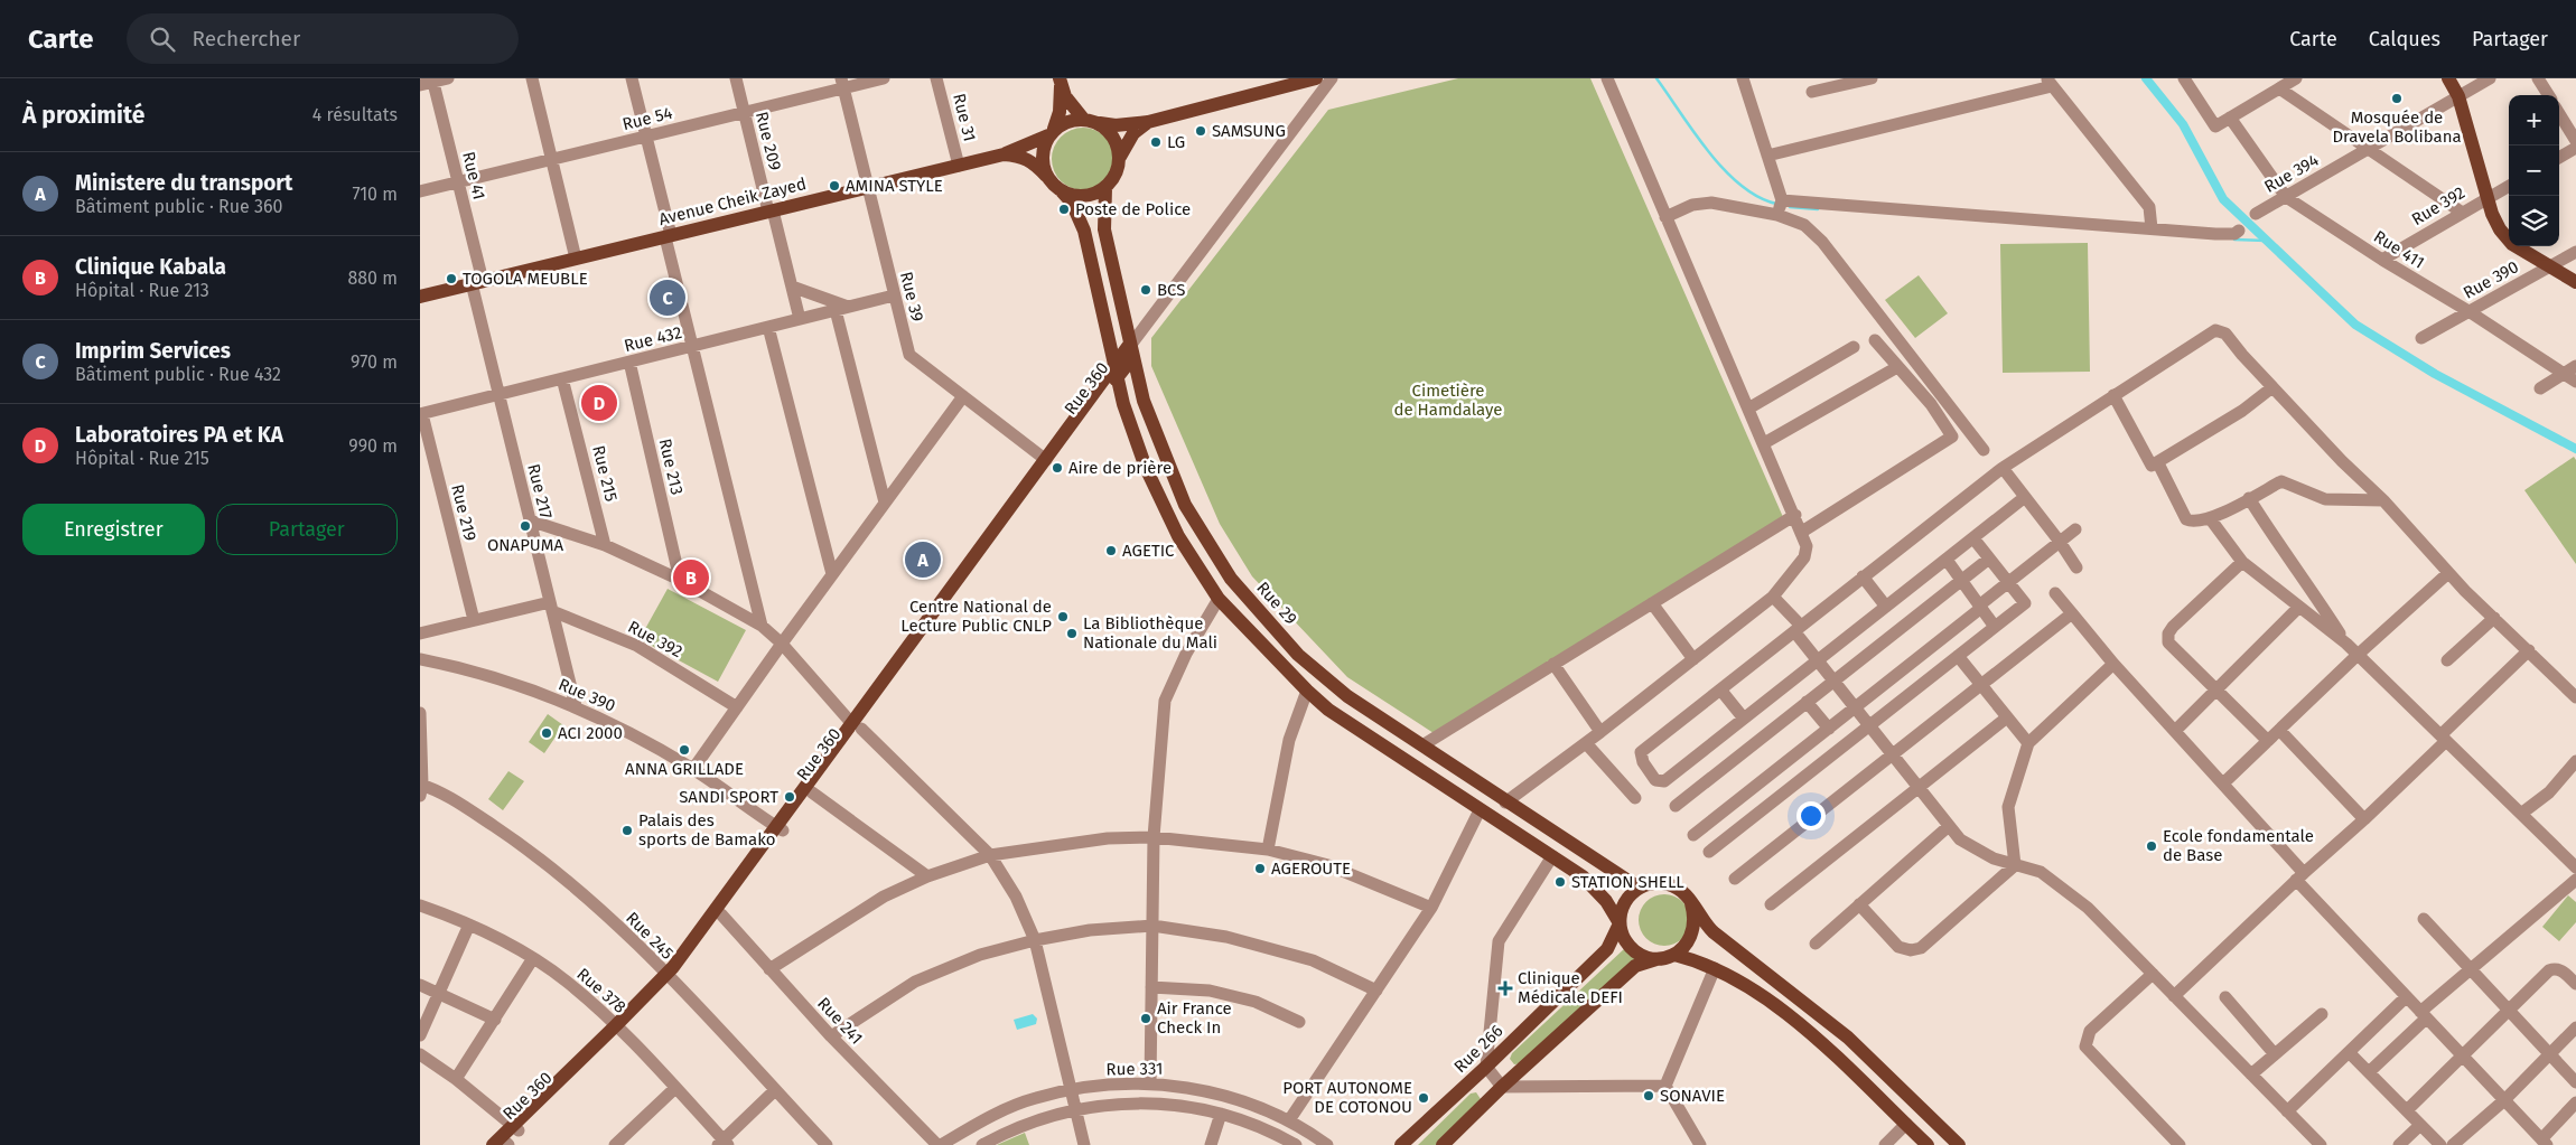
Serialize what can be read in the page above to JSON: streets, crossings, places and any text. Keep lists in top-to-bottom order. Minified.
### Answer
{"streets":{"main road":["Avenue Cheik Zayed","Rue 360","Rue 29","Rue 266"],"street":["Rue 31","Rue 54","Rue 209","Rue 394","Rue 41","Rue 392","Rue 411","Rue 390","Rue 39","Rue 432","Rue 213","Rue 215","Rue 217","Rue 219","Rue 245","Rue 378","Rue 241","Rue 331"]},"crossings":[["Rue 31","Avenue Cheik Zayed"],["Rue 54","Rue 209"],["Rue 54","Rue 41"],["Rue 54","Rue 39"],["Rue 209","Avenue Cheik Zayed"],["Rue 209","Rue 432"],["Rue 394","Rue 411"],["Rue 41","Avenue Cheik Zayed"],["Rue 41","Rue 217"],["Avenue Cheik Zayed","Rue 39"],["Avenue Cheik Zayed","Rue 217"],["Avenue Cheik Zayed","Rue 29"],["Rue 392","Rue 411"],["Rue 392","Rue 217"],["Rue 411","Rue 390"],["Rue 390","Rue 360"],["Rue 390","Rue 217"],["Rue 39","Rue 432"],["Rue 432","Rue 213"],["Rue 432","Rue 215"],["Rue 432","Rue 217"],["Rue 432","Rue 219"],["Rue 360","Rue 29"],["Rue 360","Rue 245"],["Rue 360","Rue 378"],["Rue 360","Rue 241"],["Rue 29","Rue 266"],["Rue 241","Rue 331"]],"parks":["Cimetière de Hamdalaye"],"places":{"other":["Mosquée de Dravela Bolibana","SAMSUNG","LG","AMINA STYLE","Poste de Police","TOGOLA MEUBLE","BCS","Aire de prière","ONAPUMA","AGETIC","Centre National de Lecture Public CNLP","La Bibliothèque Nationale du Mali","ACI 2000","ANNA GRILLADE","SANDI SPORT","Palais des sports de Bamako","Ecole fondamentale de Base","AGEROUTE","STATION SHELL","Air France Check In","SONAVIE","PORT AUTONOME DE COTONOU"],"health":["Clinique Médicale DEFI"]},"page":{"header":"Carte","search":"Rechercher","nav":["Carte","Calques","Partager"],"heading":["À proximité","4 résultats"],"map_buttons":["+","−"],"list":[{"mark":"A","name":"Ministere du transport","note":"Bâtiment public · Rue 360","value":"710 m"},{"mark":"B","name":"Clinique Kabala","note":"Hôpital · Rue 213","value":"880 m"},{"mark":"C","name":"Imprim Services","note":"Bâtiment public · Rue 432","value":"970 m"},{"mark":"D","name":"Laboratoires PA et KA","note":"Hôpital · Rue 215","value":"990 m"}],"pins":["C","D","A","B"],"buttons":["Enregistrer","Partager"]}}
